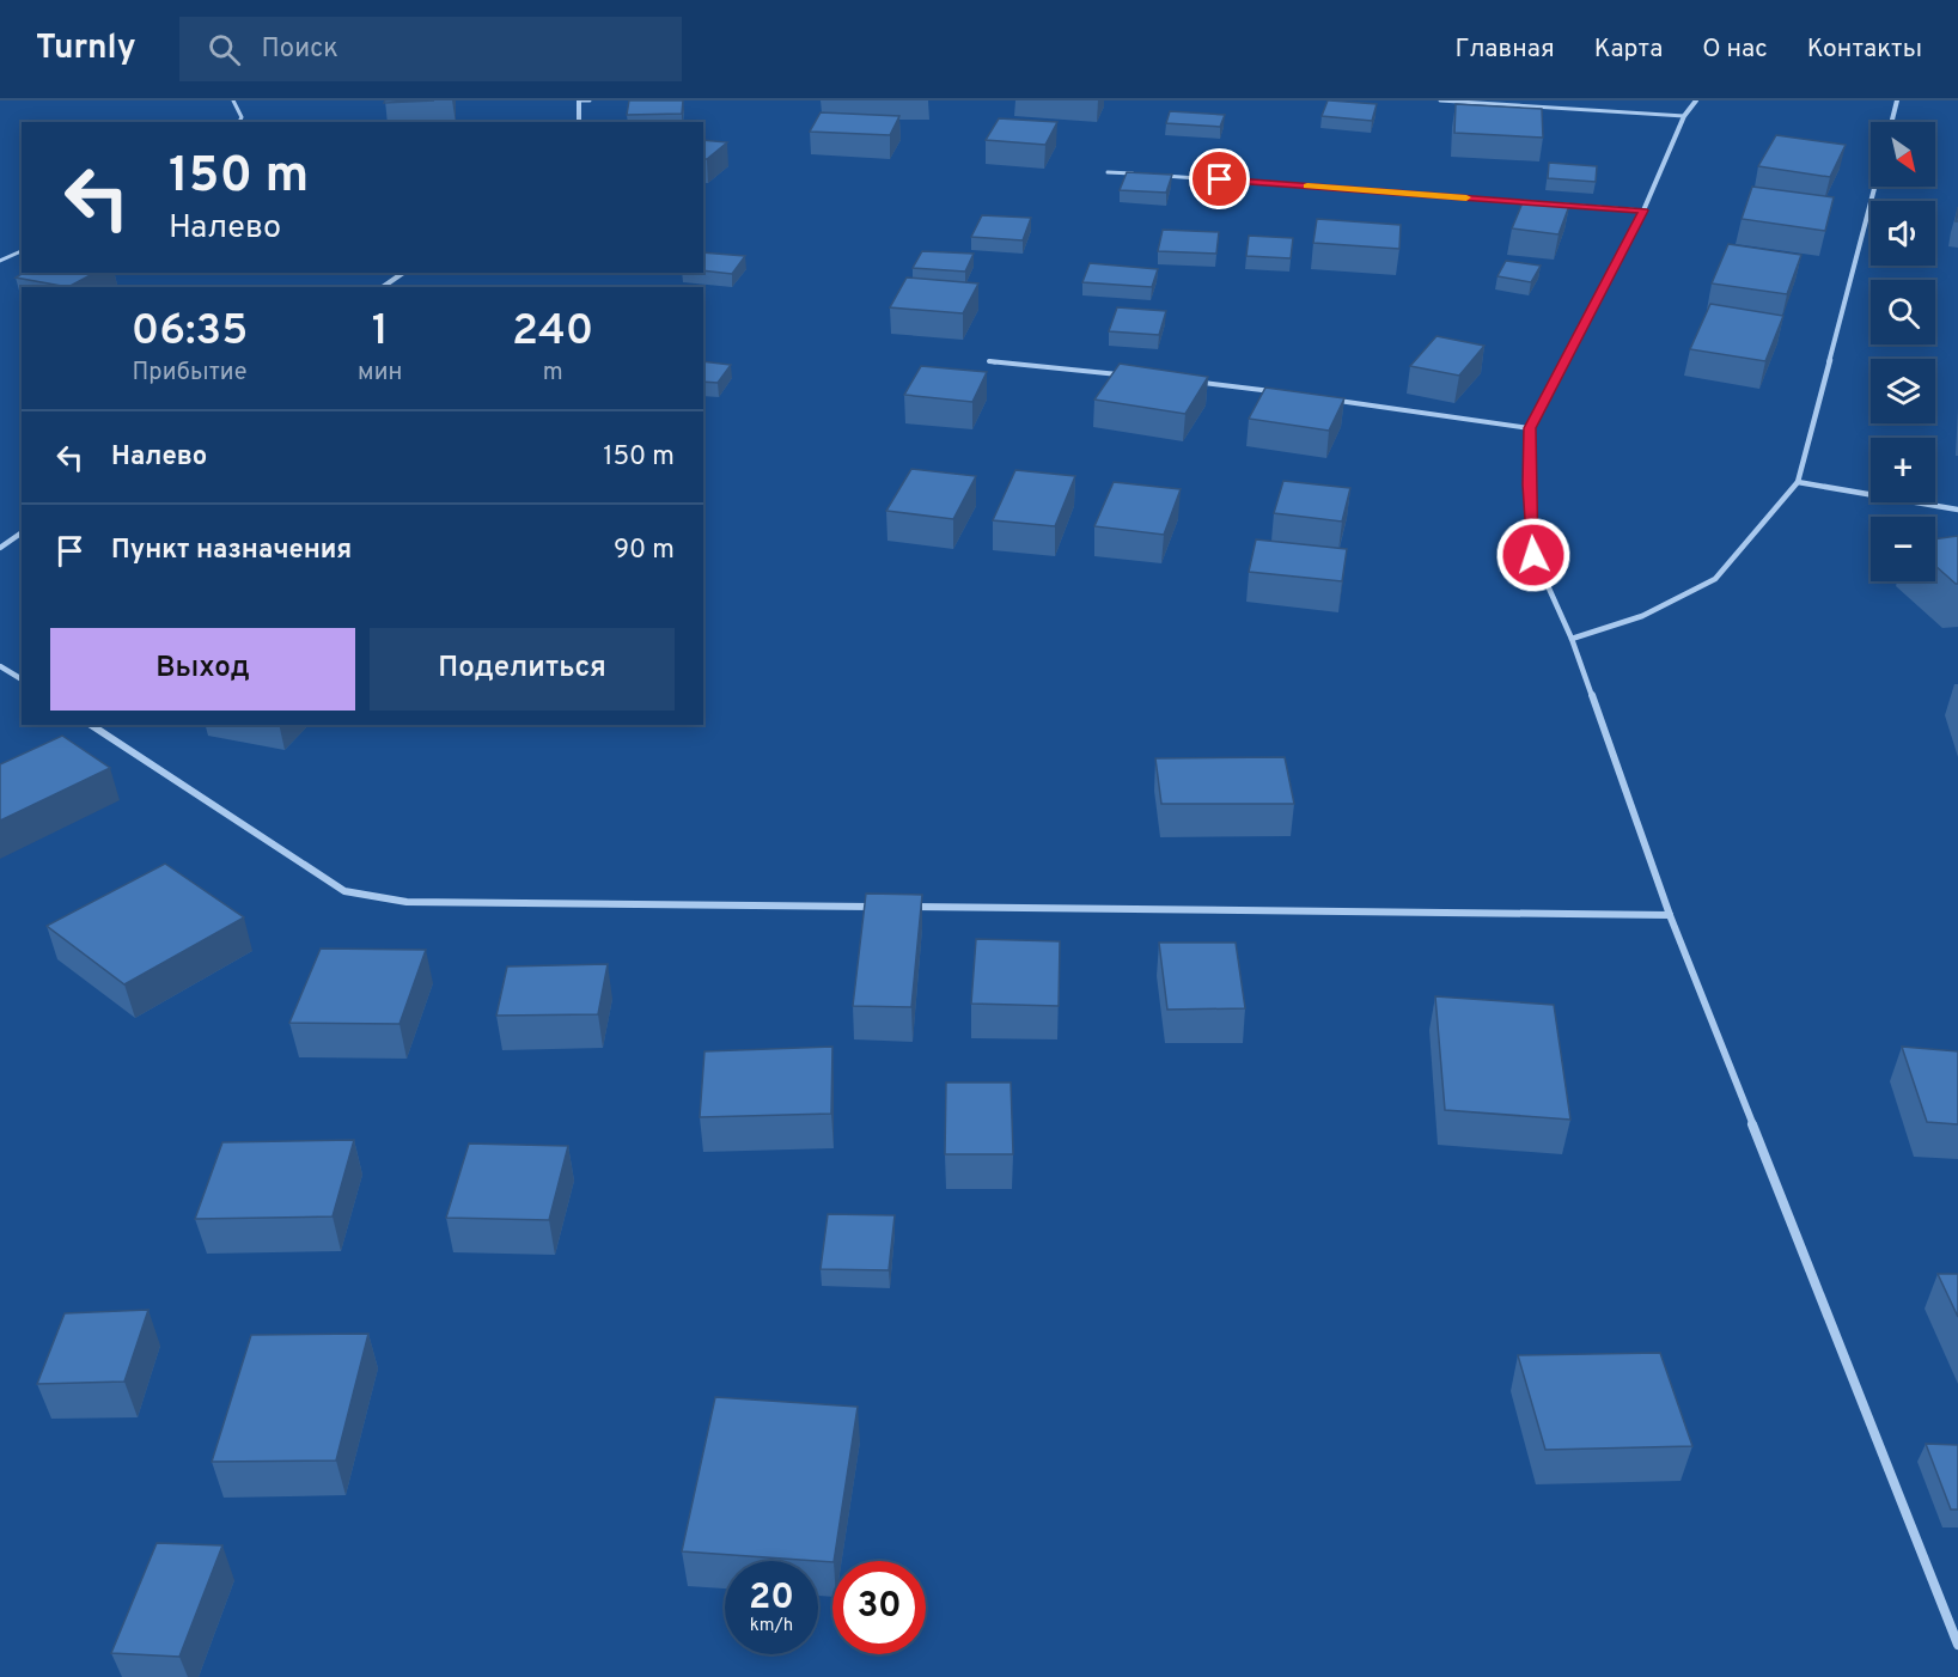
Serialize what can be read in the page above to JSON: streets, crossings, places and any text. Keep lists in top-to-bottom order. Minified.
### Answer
{"north":"bottom right","page":{"header":"Turnly","search":"Поиск","nav":["Главная","Карта","О нас","Контакты"],"map_buttons":["+","−"],"turn":["150 m","Налево"],"eta":["06:35","Прибытие","1","мин","240","m"],"list":[{"name":"Налево","value":"150 m"},{"name":"Пункт назначения","value":"90 m"}],"buttons":["Выход","Поделиться"],"speed":"20 km/h","limit":"30"}}
